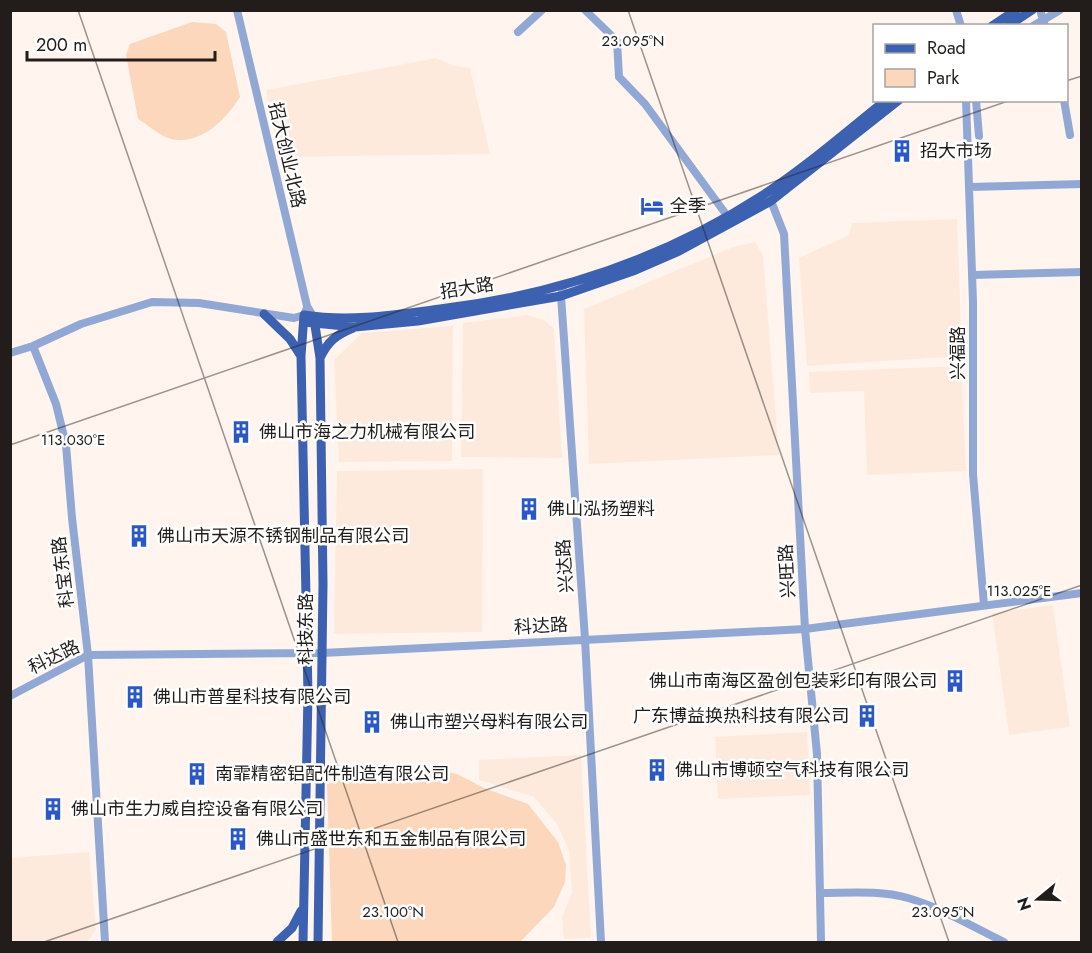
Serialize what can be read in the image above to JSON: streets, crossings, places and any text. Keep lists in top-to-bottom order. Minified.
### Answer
{"streets":{"main road":["招大路","科技东路"],"street":["招大创业北路","兴福路","兴达路","兴旺路","科宝东路","科达路"]},"crossings":[["招大创业北路","招大路"],["招大创业北路","科技东路"],["招大路","兴达路"],["招大路","兴旺路"],["招大路","科宝东路"],["招大路","科技东路"],["兴福路","科达路"],["兴达路","科达路"],["兴旺路","科达路"],["科宝东路","科达路"],["科达路","科技东路"]],"places":{"building":["招大市场","佛山市海之力机械有限公司","佛山泓扬塑料","佛山市天源不锈钢制品有限公司","佛山市南海区盈创包装彩印有限公司","佛山市普星科技有限公司","广东博益换热科技有限公司","佛山市塑兴母料有限公司","佛山市博顿空气科技有限公司","南霏精密铝配件制造有限公司","佛山市生力威自控设备有限公司","佛山市盛世东和五金制品有限公司"],"hotel":["全季"]},"legend":["Road","Park"],"scale_bar":"200 m","north":"left","coordinates":["23.095°N","113.030°E","113.025°E","23.100°N"]}
